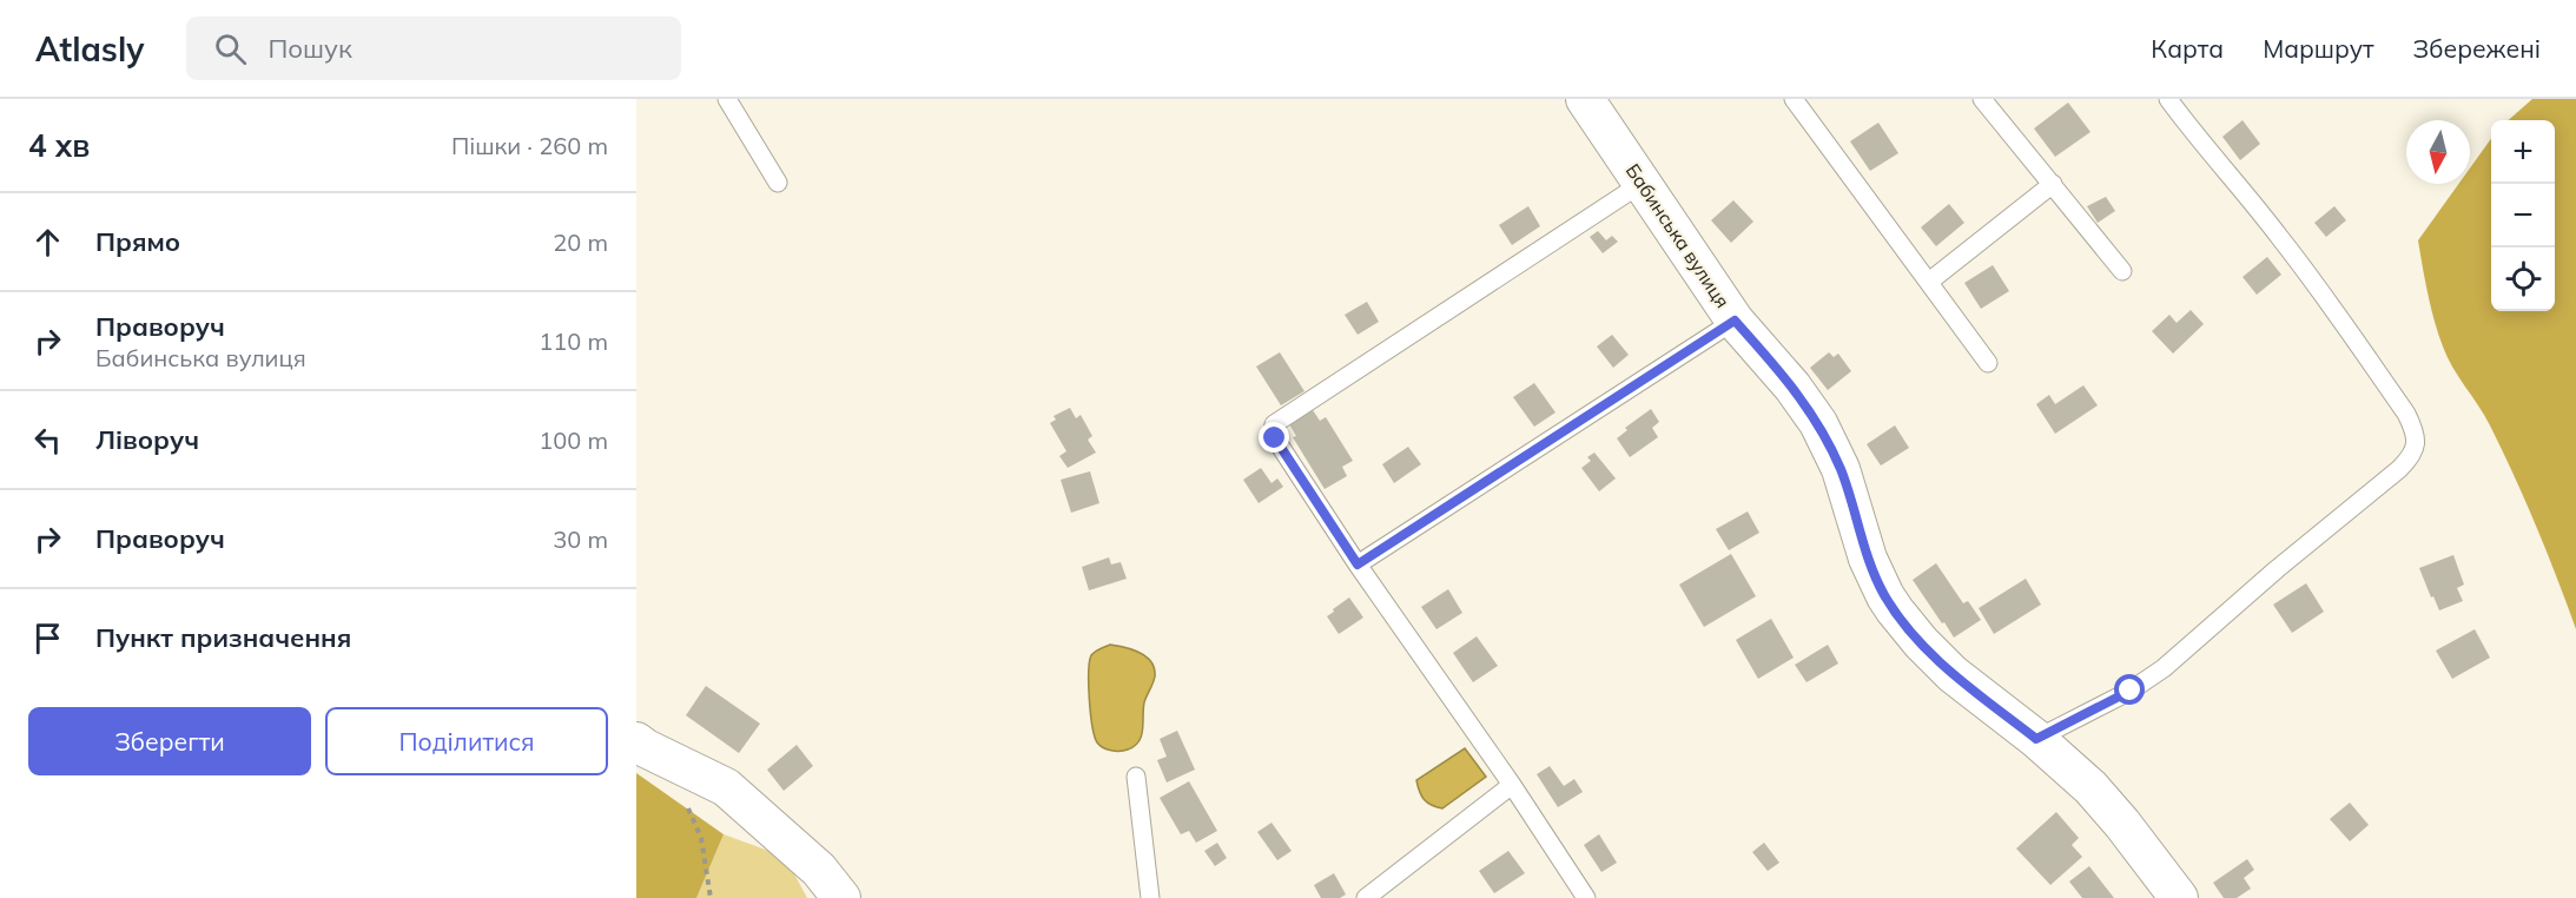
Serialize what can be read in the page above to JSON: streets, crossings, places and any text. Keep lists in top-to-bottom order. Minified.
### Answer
{"streets":{"street":["Бабинська вулиця"]},"north":"bottom","page":{"header":"Atlasly","search":"Пошук","nav":["Карта","Маршрут","Збережені"],"heading":["4 хв","Пішки · 260 m"],"map_buttons":["+","−"],"list":[["Прямо","20 m"],["Праворуч","Бабинська вулиця","110 m"],["Ліворуч","100 m"],["Праворуч","30 m"],"Пункт призначення"],"buttons":["Зберегти","Поділитися"]}}
